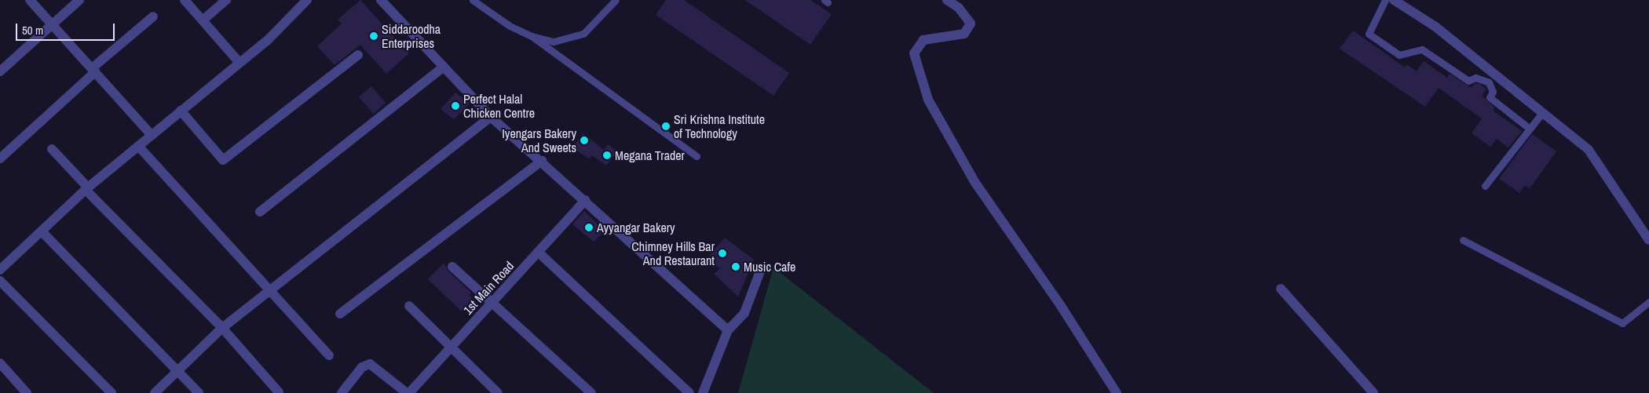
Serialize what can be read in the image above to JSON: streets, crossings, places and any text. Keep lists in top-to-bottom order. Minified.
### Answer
{"streets":{"street":["1st Main Road"]},"places":["Siddaroodha Enterprises","Perfect Halal Chicken Centre","Sri Krishna Institute of Technology","Iyengars Bakery And Sweets","Megana Trader","Ayyangar Bakery","Chimney Hills Bar And Restaurant","Music Cafe"],"scale_bar":"50 m"}
